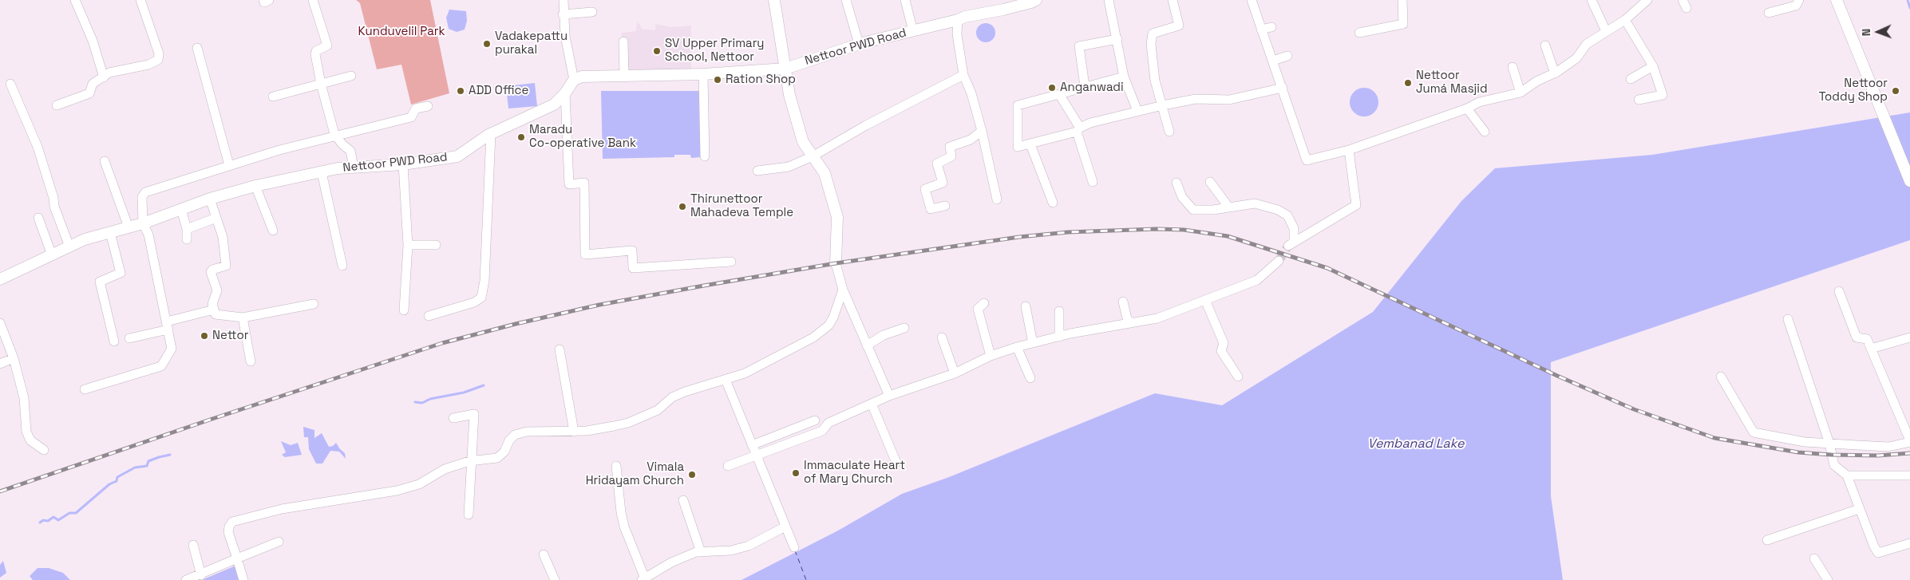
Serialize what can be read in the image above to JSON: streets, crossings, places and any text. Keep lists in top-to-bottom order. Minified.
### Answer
{"streets":{"street":["Nettoor PWD Road"]},"water":["Vembanad Lake"],"parks":["Kunduvelil Park"],"places":["Vadakepattu purakal","SV Upper Primary School, Nettoor","Ration Shop","Nettoor Jumá Masjid","Anganwadi","ADD Office","Nettoor Toddy Shop","Maradu Co-operative Bank","Thirunettoor Mahadeva Temple","Nettor","Immaculate Heart of Mary Church","Vimala Hridayam Church"],"north":"left"}
